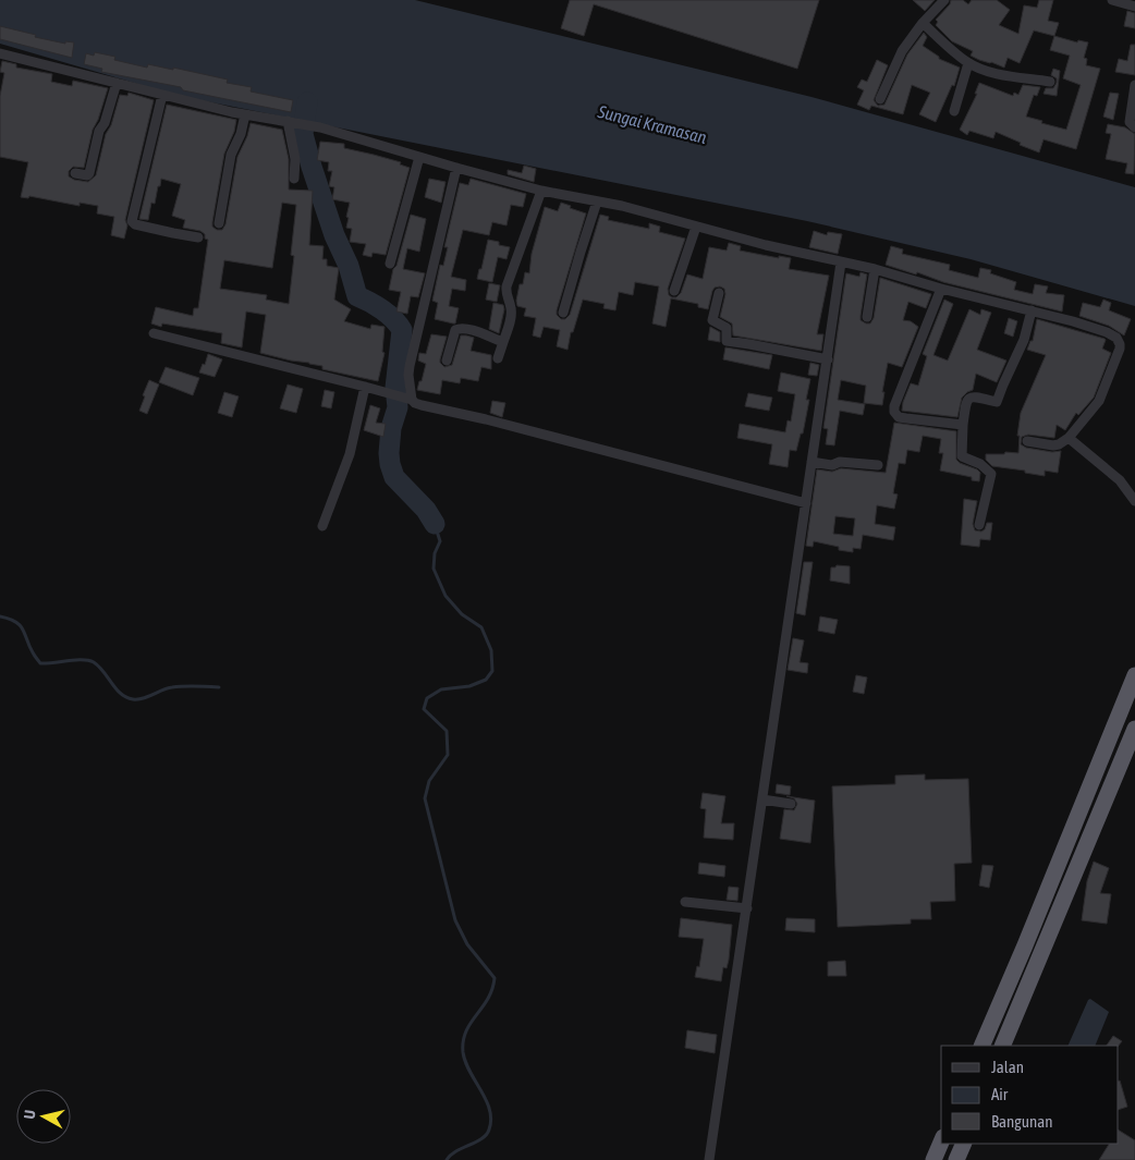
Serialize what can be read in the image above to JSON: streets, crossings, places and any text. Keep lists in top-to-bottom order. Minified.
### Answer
{"water":["Sungai Kramasan"],"legend":["Jalan","Air","Bangunan"],"north":"left"}
